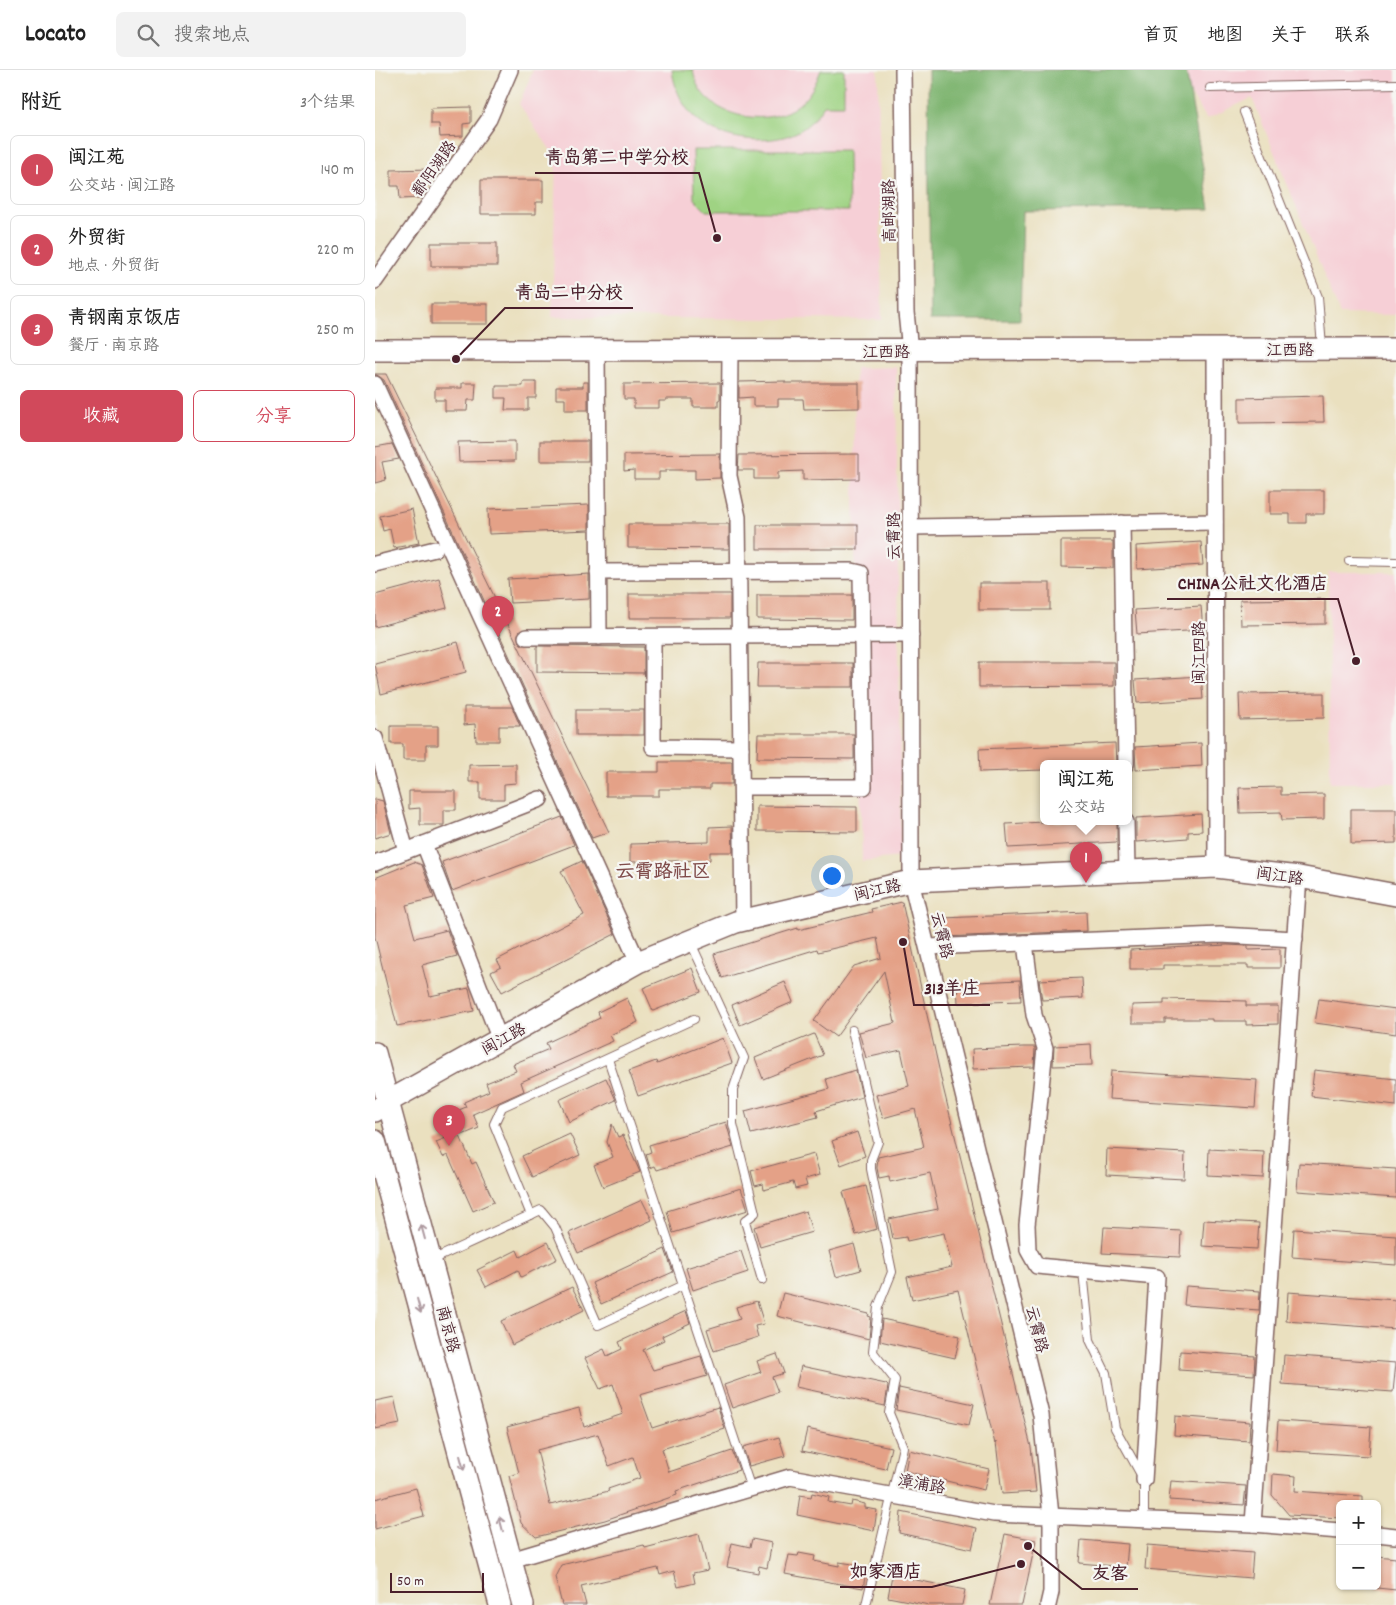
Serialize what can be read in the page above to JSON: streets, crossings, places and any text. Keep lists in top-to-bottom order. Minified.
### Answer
{"streets":{"main road":["江西路","闽江路","南京路"],"street":["鄱阳湖路","高邮湖路","云霄路","闽江四路","漳浦路"]},"crossings":[["高邮湖路","江西路"],["高邮湖路","云霄路"],["江西路","云霄路"],["江西路","闽江四路"],["云霄路","闽江路"],["云霄路","漳浦路"],["闽江四路","闽江路"],["闽江路","南京路"],["南京路","漳浦路"]],"districts":["云霄路社区"],"places":["青岛第二中学分校","青岛二中分校","CHINA公社文化酒店","313羊庄","友客","如家酒店"],"scale_bar":"50 m","page":{"header":"Locato","search":"搜索地点","nav":["首页","地图","关于","联系"],"heading":["附近","3个结果"],"list":[{"mark":"1","name":"闽江苑","note":"公交站 · 闽江路","value":"140 m"},{"mark":"2","name":"外贸街","note":"地点 · 外贸街","value":"220 m"},{"mark":"3","name":"青钢南京饭店","note":"餐厅 · 南京路","value":"250 m"}],"buttons":["收藏","分享"],"pins":["2","1","3"],"popup":["闽江苑","公交站"],"map_buttons":["+","−"],"scale":"50 m"}}
